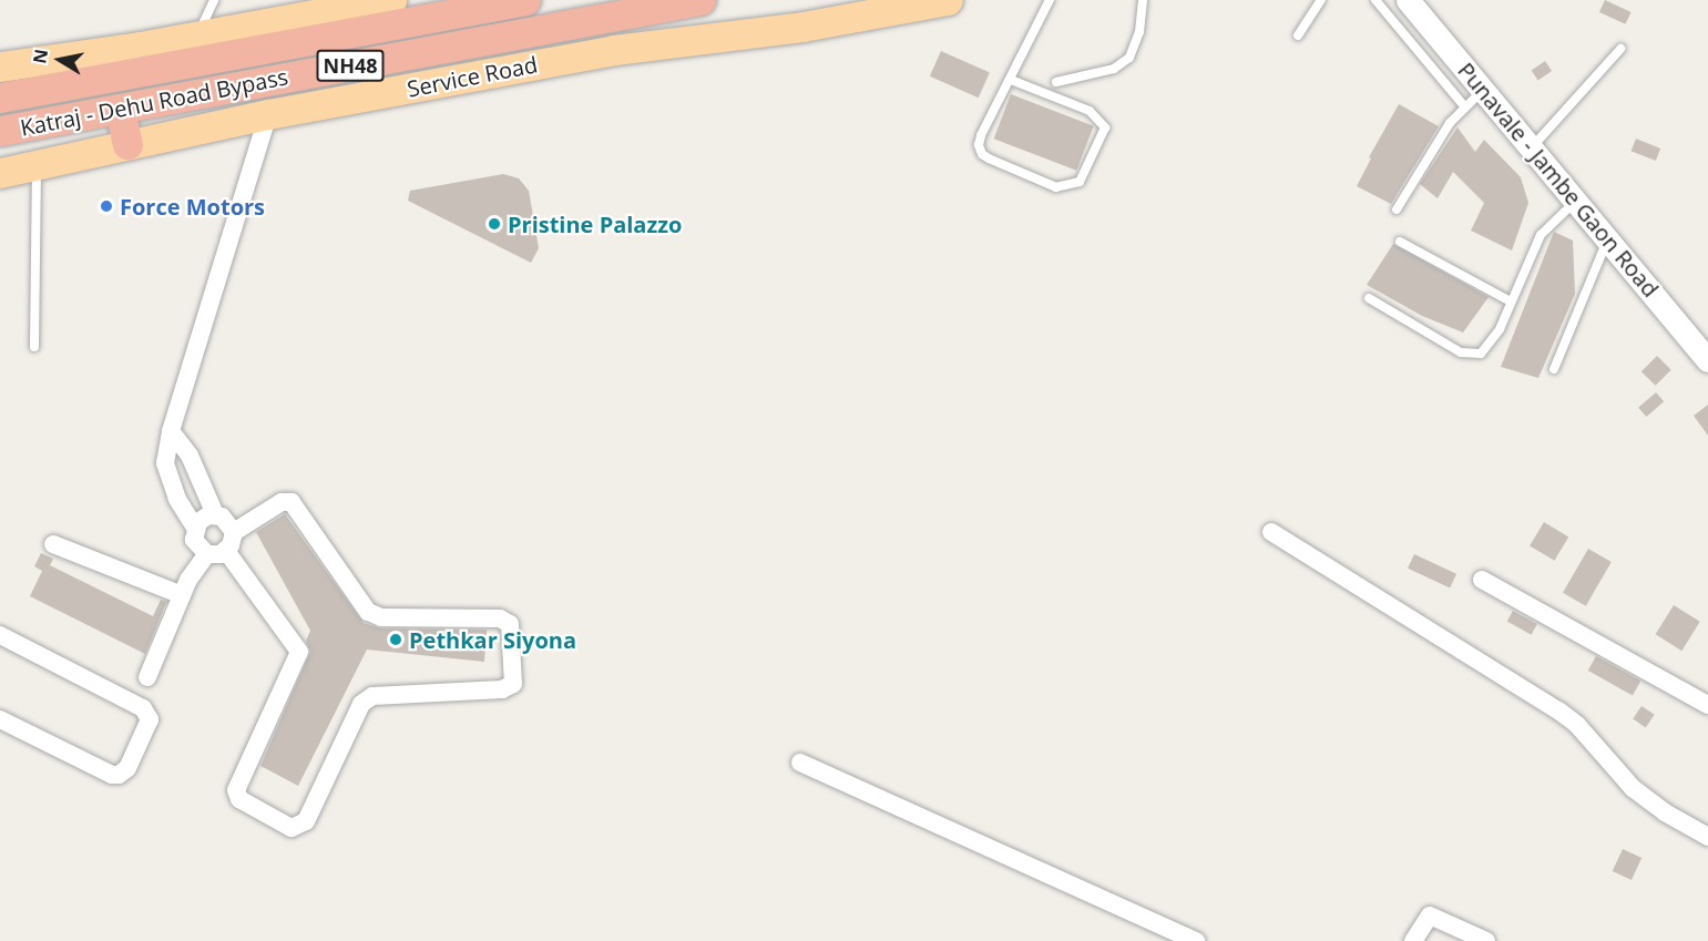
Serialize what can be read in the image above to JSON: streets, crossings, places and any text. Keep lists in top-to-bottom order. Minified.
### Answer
{"streets":{"highway":["NH48","Katraj - Dehu Road Bypass"],"main road":["Service Road"],"street":["Punavale - Jambe Gaon Road"]},"places":["Force Motors","Pristine Palazzo","Pethkar Siyona"],"north":"left"}
